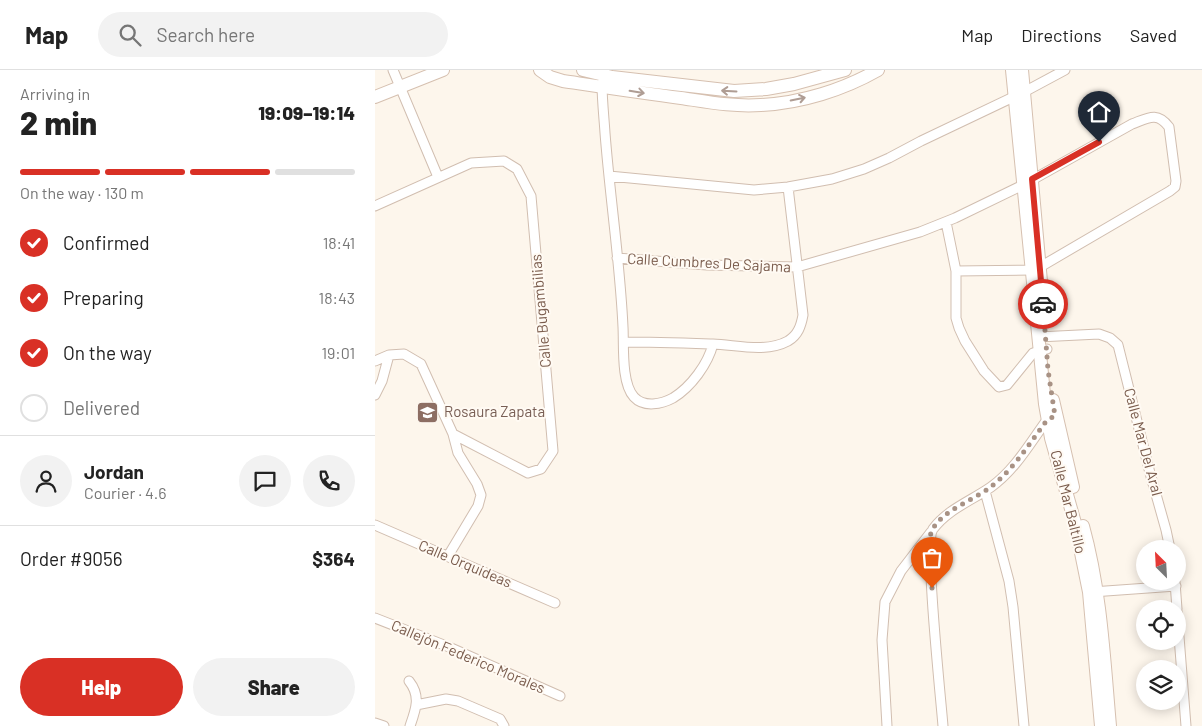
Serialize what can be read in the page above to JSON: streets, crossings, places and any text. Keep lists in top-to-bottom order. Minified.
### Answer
{"streets":{"main road":["Calle Mar Baltillo"],"street":["Calle Cumbres De Sajama","Calle Bugambilias","Calle Mar Del Aral","Calle Orquídeas","Callejón Federico Morales"]},"crossings":[["Calle Cumbres De Sajama","Calle Mar Baltillo"],["Calle Mar Del Aral","Calle Mar Baltillo"]],"places":{"school or university":["Rosaura Zapata"]},"north":"top left","page":{"header":"Map","search":"Search here","nav":["Map","Directions","Saved"],"heading":["2 min","Arriving in","19:09–19:14"],"panel":["Jordan","Courier · 4.6","Order #9056","$364"],"bar":"On the way · 130 m","list":[["Confirmed","18:41"],["Preparing","18:43"],["On the way","19:01"],"Delivered"],"buttons":["Help","Share"]}}
